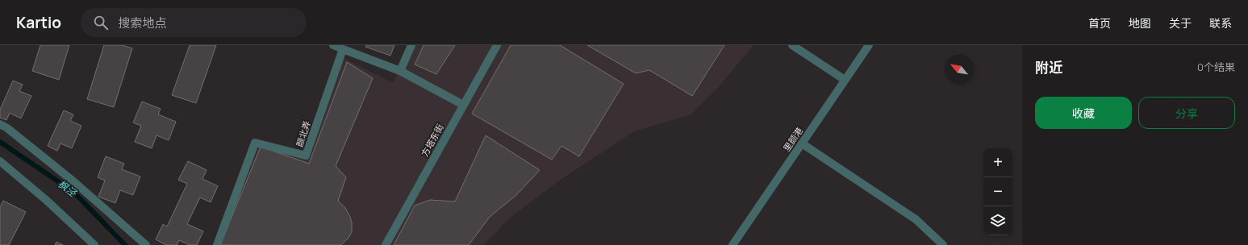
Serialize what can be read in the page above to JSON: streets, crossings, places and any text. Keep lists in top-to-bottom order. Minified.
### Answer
{"streets":{"street":["颜北弄","里颜港","方塔东街"]},"water":["枫泾"],"north":"top left","page":{"header":"Kartio","search":"搜索地点","nav":["首页","地图","关于","联系"],"heading":["附近","0个结果"],"buttons":["收藏","分享"],"map_buttons":["+","−"]}}
